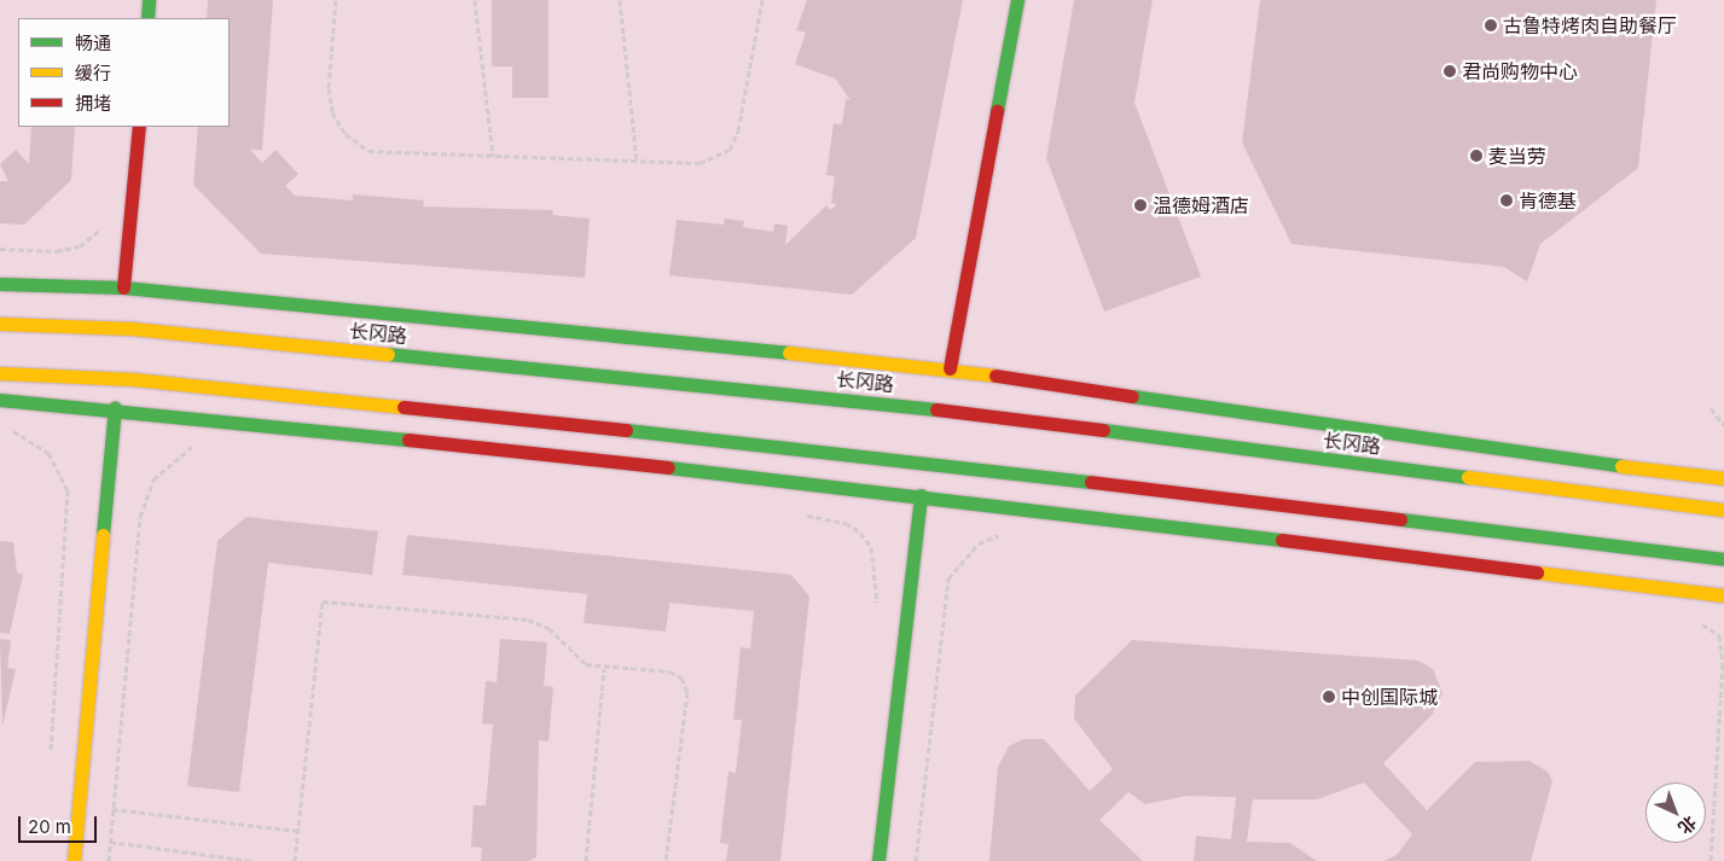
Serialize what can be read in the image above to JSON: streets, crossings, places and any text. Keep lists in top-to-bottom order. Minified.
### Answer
{"streets":{"street":["长冈路"]},"places":["古鲁特烤肉自助餐厅","君尚购物中心","麦当劳","肯德基","温德姆酒店","中创国际城"],"legend":["畅通","缓行","拥堵"],"scale_bar":"20 m","north":"bottom right"}
